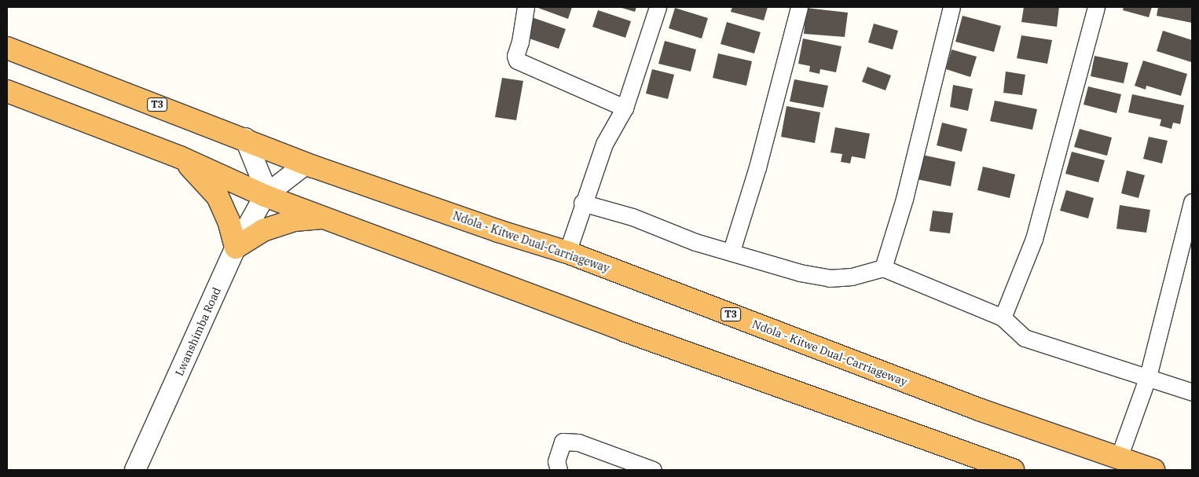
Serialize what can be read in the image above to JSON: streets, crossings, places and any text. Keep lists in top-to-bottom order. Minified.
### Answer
{"streets":{"highway":["T3","Ndola - Kitwe Dual-Carriageway"],"street":["Lwanshimba Road"]},"crossings":[["T3","Ndola - Kitwe Dual-Carriageway"],["T3","Lwanshimba Road"],["Ndola - Kitwe Dual-Carriageway","Lwanshimba Road"]]}
